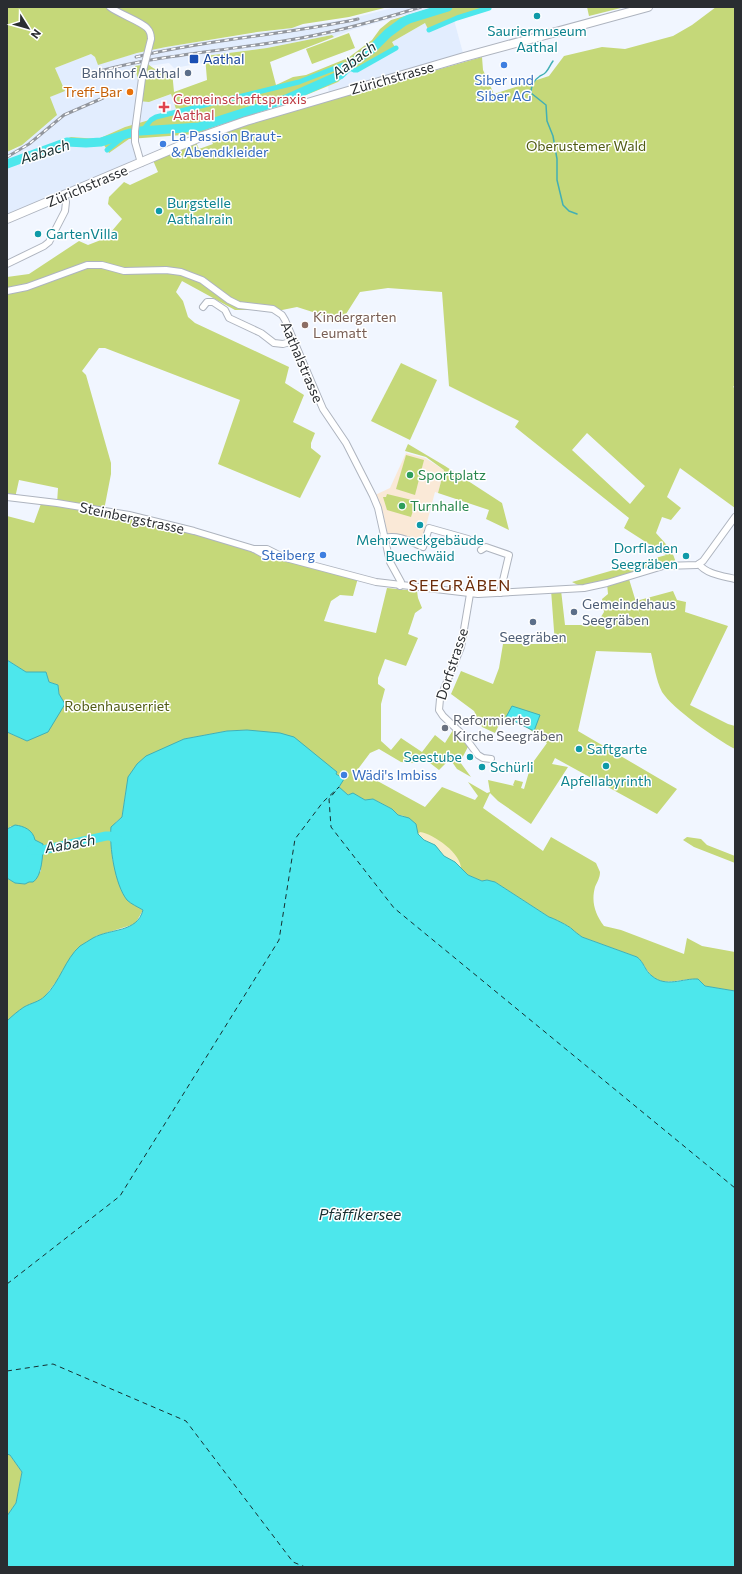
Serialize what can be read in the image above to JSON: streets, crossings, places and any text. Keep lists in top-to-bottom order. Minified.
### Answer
{"streets":{"main road":["Zürichstrasse"],"street":["Aathalstrasse","Steinbergstrasse","Dorfstrasse"]},"crossings":[["Aathalstrasse","Steinbergstrasse"],["Steinbergstrasse","Dorfstrasse"]],"districts":["SEEGRÄBEN"],"water":["Aabach","Pfäffikersee"],"parks":["Oberustemer Wald","Robenhauserriet"],"places":{"other":["Sauriermuseum Aathal","Siber und Siber AG","Bahnhof Aathal","Treff-Bar","La Passion Braut- & Abendkleider","Burgstelle Aathalrain","GartenVilla","Kindergarten Leumatt","Sportplatz","Turnhalle","Mehrzweckgebäude Buechwäid","Steiberg","Dorfladen Seegräben","Gemeindehaus Seegräben","Seegräben","Reformierte Kirche Seegräben","Saftgarte","Seestube","Apfellabyrinth","Schürli","Wädi's Imbiss"],"transit":["Aathal"],"health":["Gemeinschaftspraxis Aathal"]},"north":"bottom right"}
